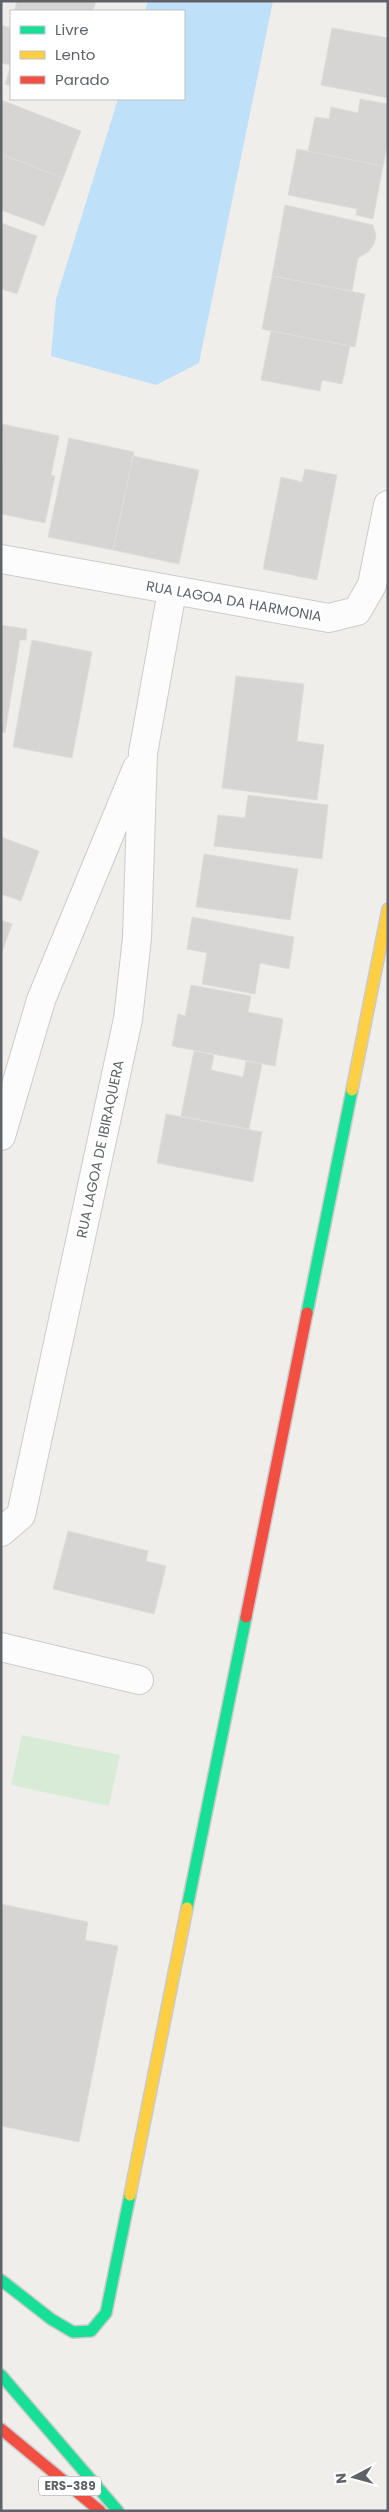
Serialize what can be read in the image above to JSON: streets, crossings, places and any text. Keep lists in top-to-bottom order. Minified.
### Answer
{"streets":{"street":["RUA LAGOA DA HARMONIA","RUA LAGOA DE IBIRAQUERA","ERS-389"]},"crossings":[["RUA LAGOA DA HARMONIA","RUA LAGOA DE IBIRAQUERA"]],"legend":["Livre","Lento","Parado"],"north":"left"}
